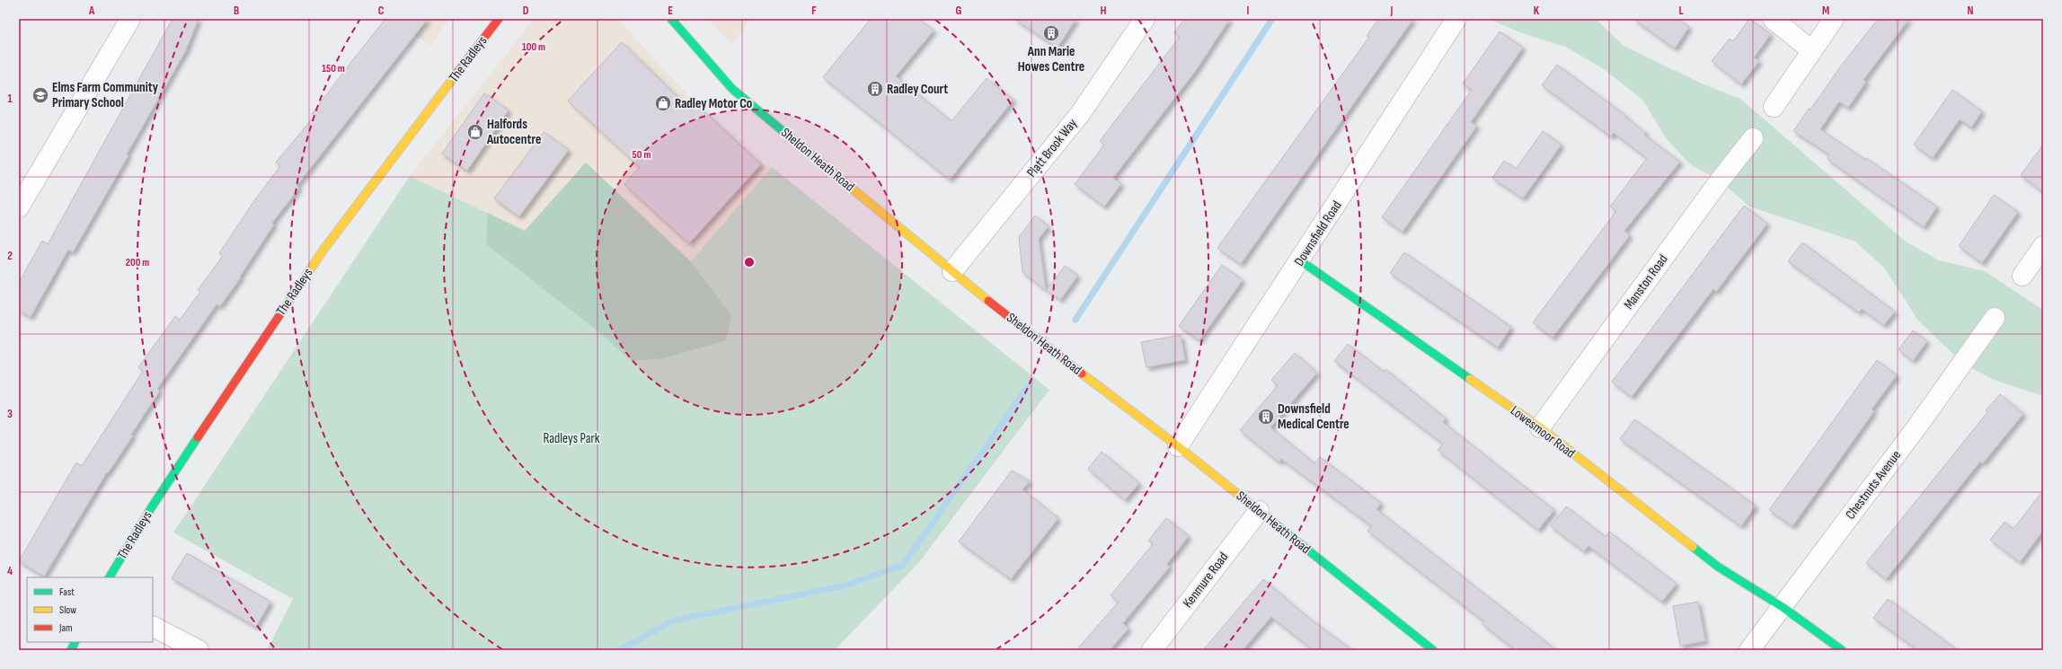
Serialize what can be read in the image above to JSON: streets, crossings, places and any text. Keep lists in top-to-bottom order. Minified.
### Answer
{"streets":{"street":["The Radleys","Platt Brook Way","Sheldon Heath Road","Downsfield Road","Manston Road","Lowesmoor Road","Chestnuts Avenue","Kenmure Road"]},"crossings":[["Platt Brook Way","Sheldon Heath Road"],["Sheldon Heath Road","Downsfield Road"],["Sheldon Heath Road","Kenmure Road"],["Downsfield Road","Lowesmoor Road"],["Manston Road","Lowesmoor Road"],["Lowesmoor Road","Chestnuts Avenue"]],"parks":["Radleys Park"],"places":{"building":["Ann Marie Howes Centre","Radley Court","Downsfield Medical Centre"],"school or university":["Elms Farm Community Primary School"],"shop":["Radley Motor Co","Halfords Autocentre"]},"legend":["Fast","Slow","Jam"],"grid":{"columns":["A","B","C","D","E","F","G","H","I","J","K","L","M","N"],"rows":["1","2","3","4"]},"rings":["100 m","150 m","50 m","200 m"]}
